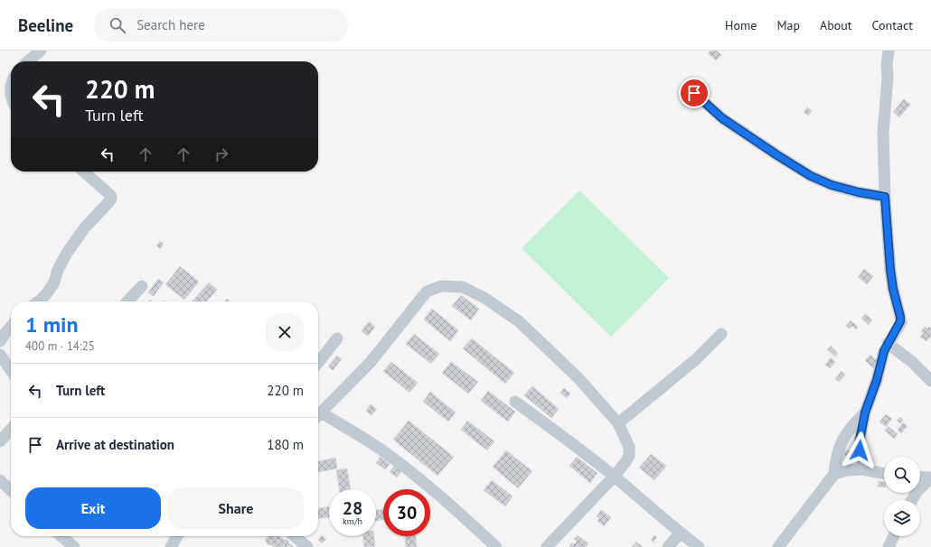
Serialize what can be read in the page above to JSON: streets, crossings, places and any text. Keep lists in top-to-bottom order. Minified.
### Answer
{"page":{"header":"Beeline","search":"Search here","nav":["Home","Map","About","Contact"],"turn":["220 m","Turn left"],"heading":["1 min","400 m · 14:25"],"list":[{"name":"Turn left","value":"220 m"},{"name":"Arrive at destination","value":"180 m"}],"buttons":["Exit","Share"],"speed":"28 km/h","limit":"30"}}
